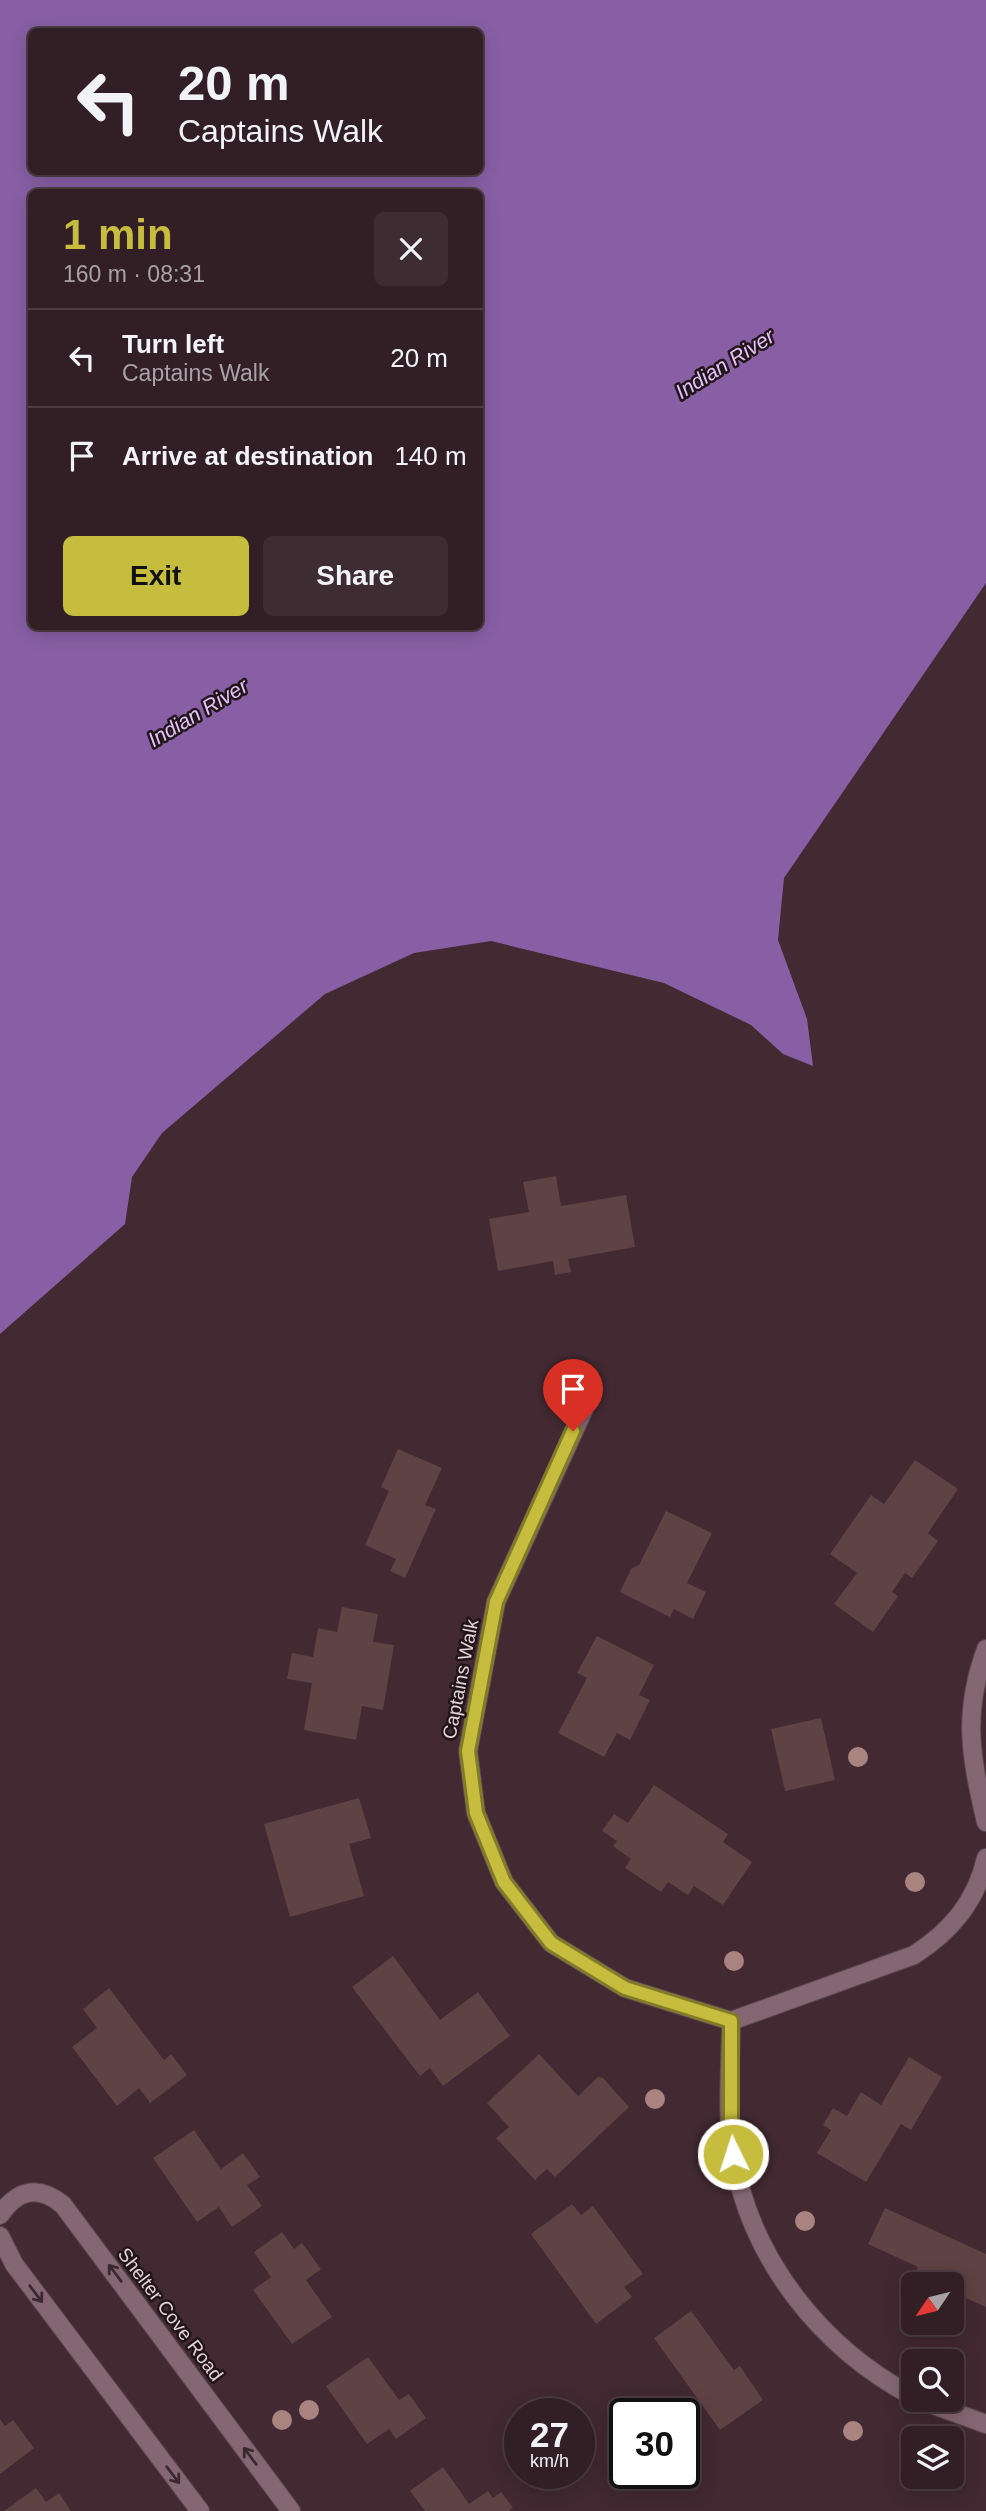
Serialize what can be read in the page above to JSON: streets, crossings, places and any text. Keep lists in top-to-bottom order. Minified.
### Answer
{"streets":{"street":["Captains Walk","Shelter Cove Road"]},"water":["Indian River"],"north":"bottom left","page":{"turn":["20 m","Captains Walk"],"heading":["1 min","160 m · 08:31"],"list":[{"name":"Turn left","note":"Captains Walk","value":"20 m"},{"name":"Arrive at destination","value":"140 m"}],"buttons":["Exit","Share"],"speed":"27 km/h","limit":"30"}}
